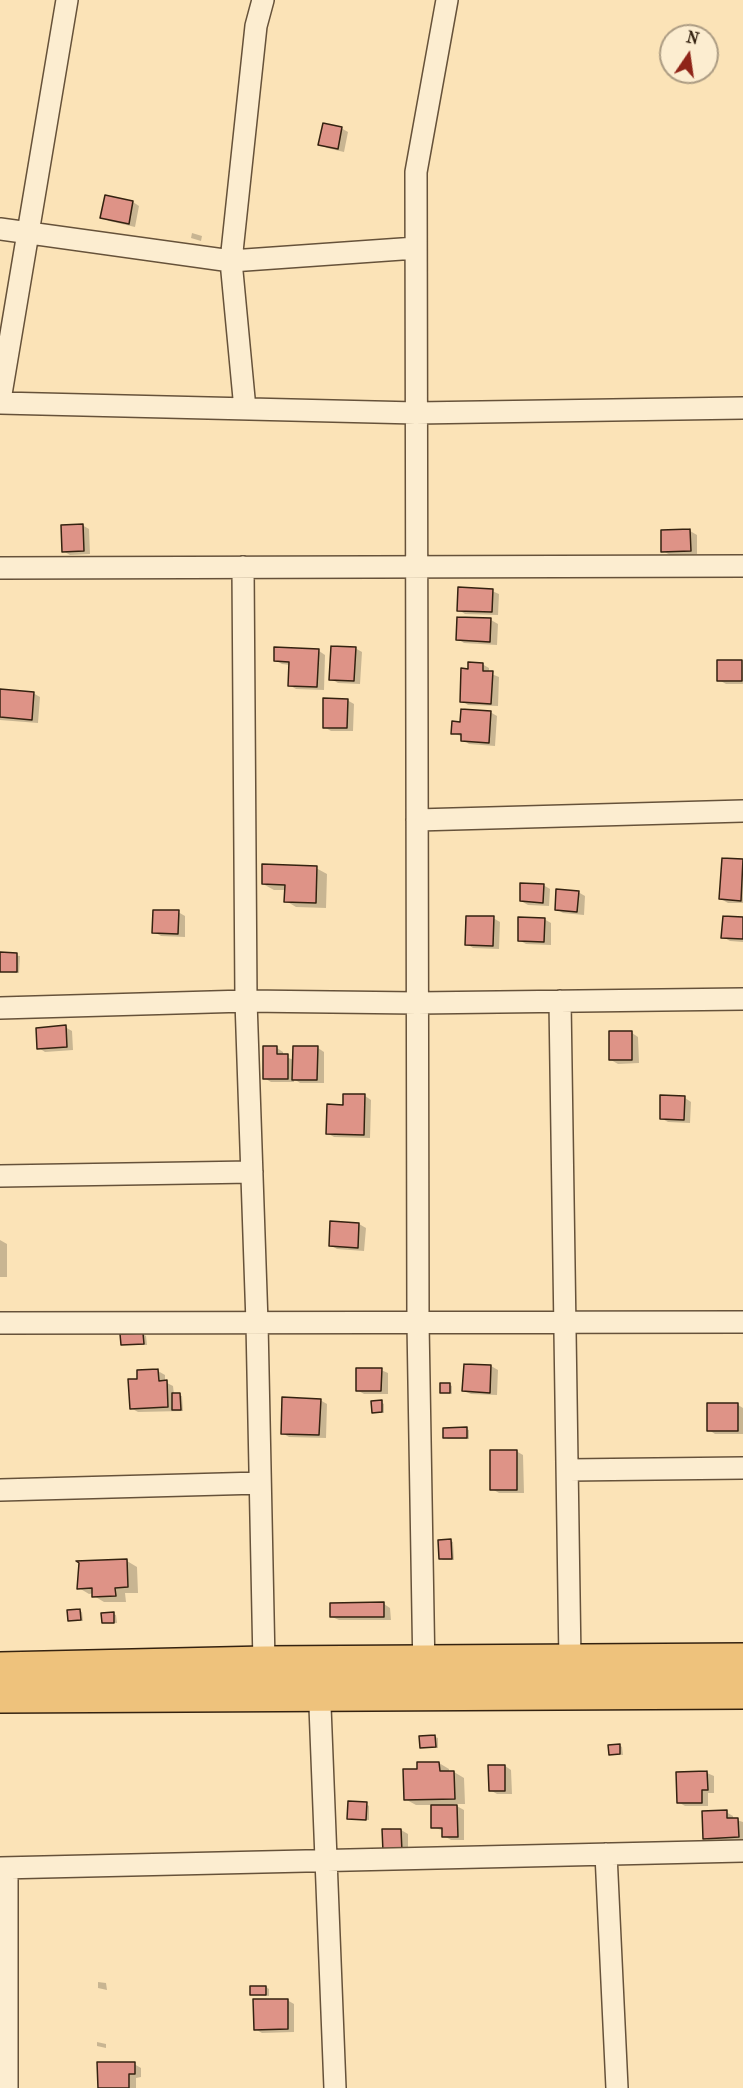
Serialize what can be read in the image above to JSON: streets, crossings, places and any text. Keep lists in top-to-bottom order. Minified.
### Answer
{"north":"top"}
